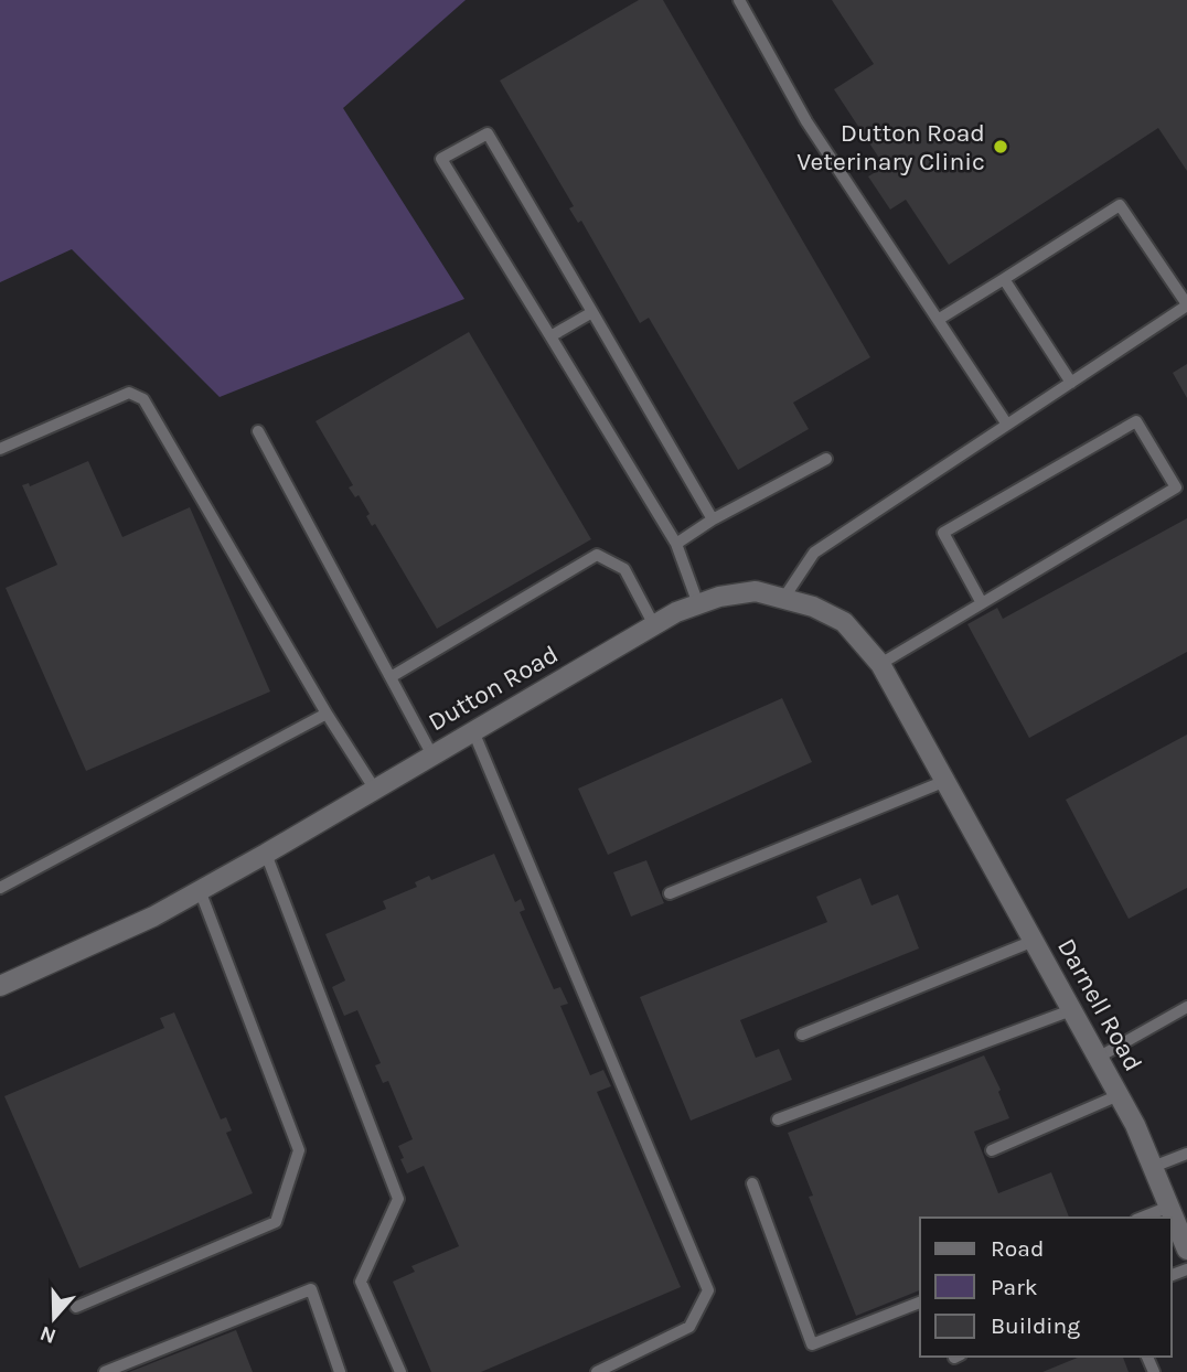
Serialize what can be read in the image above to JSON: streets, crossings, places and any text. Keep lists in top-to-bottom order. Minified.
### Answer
{"streets":{"street":["Dutton Road","Darnell Road"]},"crossings":[["Dutton Road","Darnell Road"]],"places":["Dutton Road Veterinary Clinic"],"legend":["Road","Park","Building"],"north":"bottom"}
